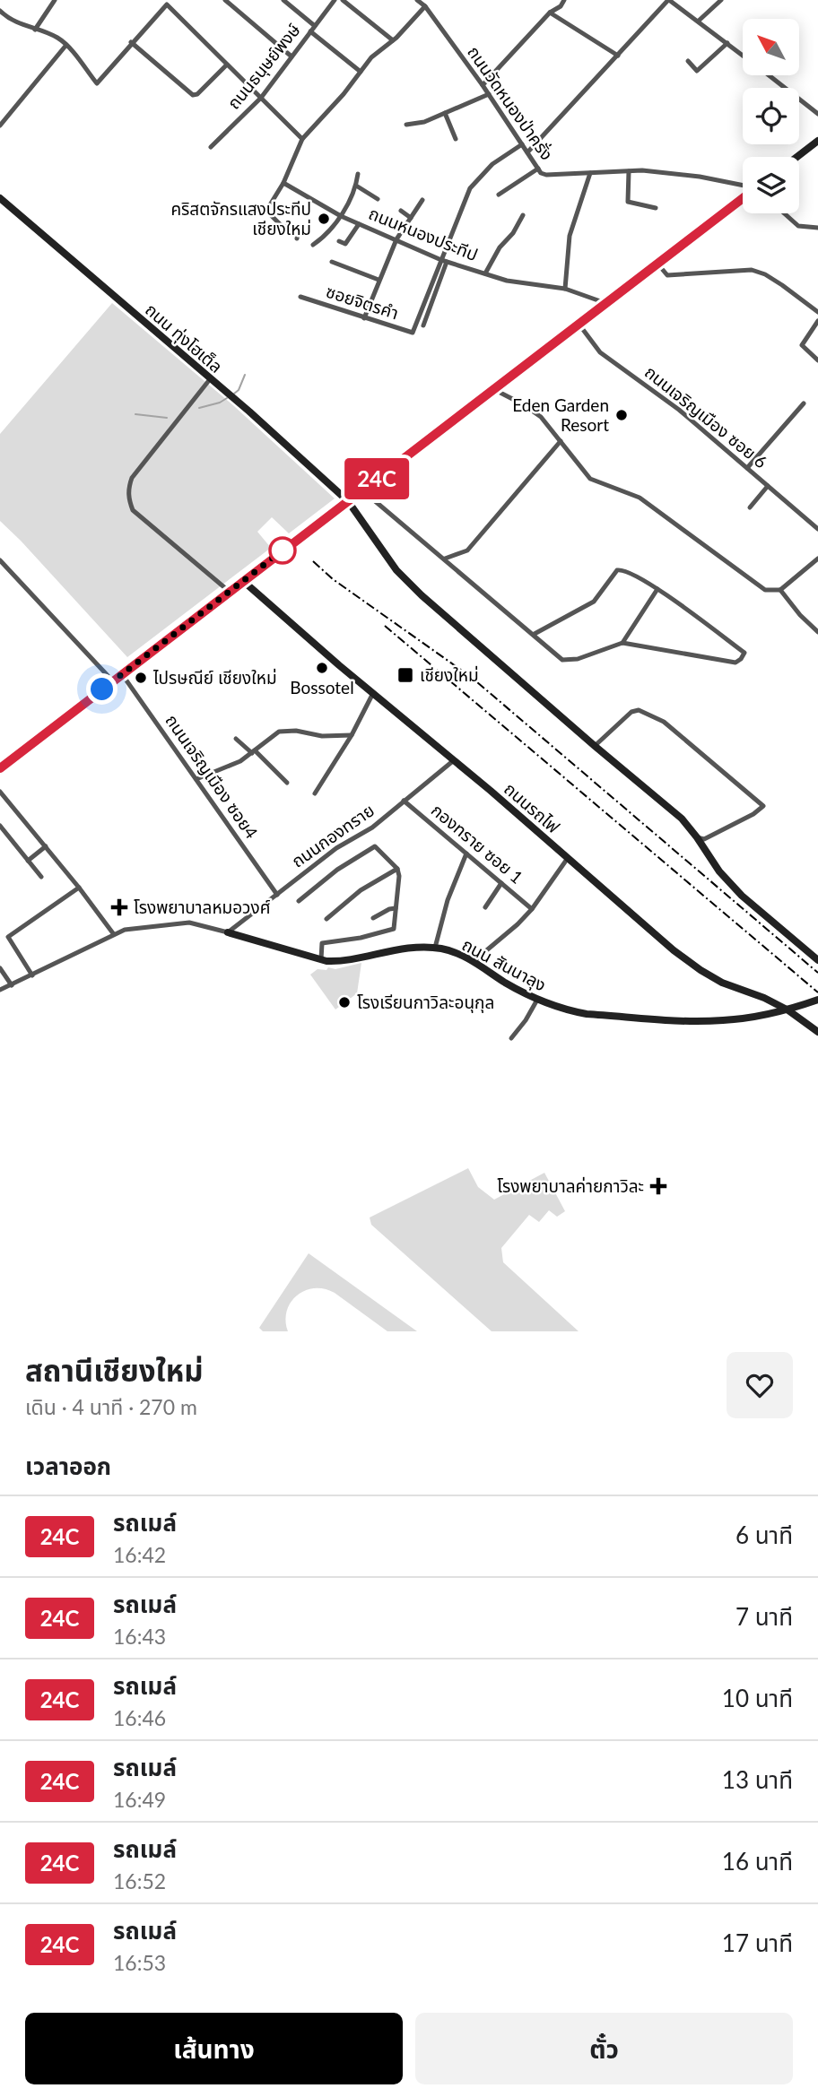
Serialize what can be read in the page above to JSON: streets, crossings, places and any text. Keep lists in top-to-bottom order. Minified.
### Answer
{"streets":{"street":["ถนนธนุษย์พงษ์","ถนนวัดหนองป่าครั่ง","ถนนหนองประทีป","ซอยจิตรคำ","ถนน ทุ่งโฮเต็ล","ถนนเจริญเมือง ซอย 6","ถนนเจริญเมือง ซอย4","ถนนรถไฟ","ถนนกองทราย","กองทราย ซอย 1","ถนน สันนาลุง"]},"crossings":[["ถนนหนองประทีป","ซอยจิตรคำ"],["ถนนเจริญเมือง ซอย4","ถนนกองทราย"],["ถนนรถไฟ","ถนนกองทราย"],["ถนนรถไฟ","ถนน สันนาลุง"],["ถนนกองทราย","กองทราย ซอย 1"],["ถนนกองทราย","ถนน สันนาลุง"]],"places":{"other":["คริสตจักรแสงประทีป เชียงใหม่","Eden Garden Resort","Bossotel","ไปรษณีย์ เชียงใหม่","โรงเรียนกาวิละอนุกุล"],"transit":["เชียงใหม่"],"health":["โรงพยาบาลหมอวงศ์","โรงพยาบาลค่ายกาวิละ"]},"lines":["bus line 24C"],"north":"top left","page":{"on_map":"24C","heading":[["สถานีเชียงใหม่","เดิน · 4 นาที · 270 m"],"เวลาออก"],"list":[{"mark":"24C","name":"รถเมล์","note":"16:42","value":"6 นาที"},{"mark":"24C","name":"รถเมล์","note":"16:43","value":"7 นาที"},{"mark":"24C","name":"รถเมล์","note":"16:46","value":"10 นาที"},{"mark":"24C","name":"รถเมล์","note":"16:49","value":"13 นาที"},{"mark":"24C","name":"รถเมล์","note":"16:52","value":"16 นาที"},{"mark":"24C","name":"รถเมล์","note":"16:53","value":"17 นาที"}],"buttons":["เส้นทาง","ตั๋ว"]}}
